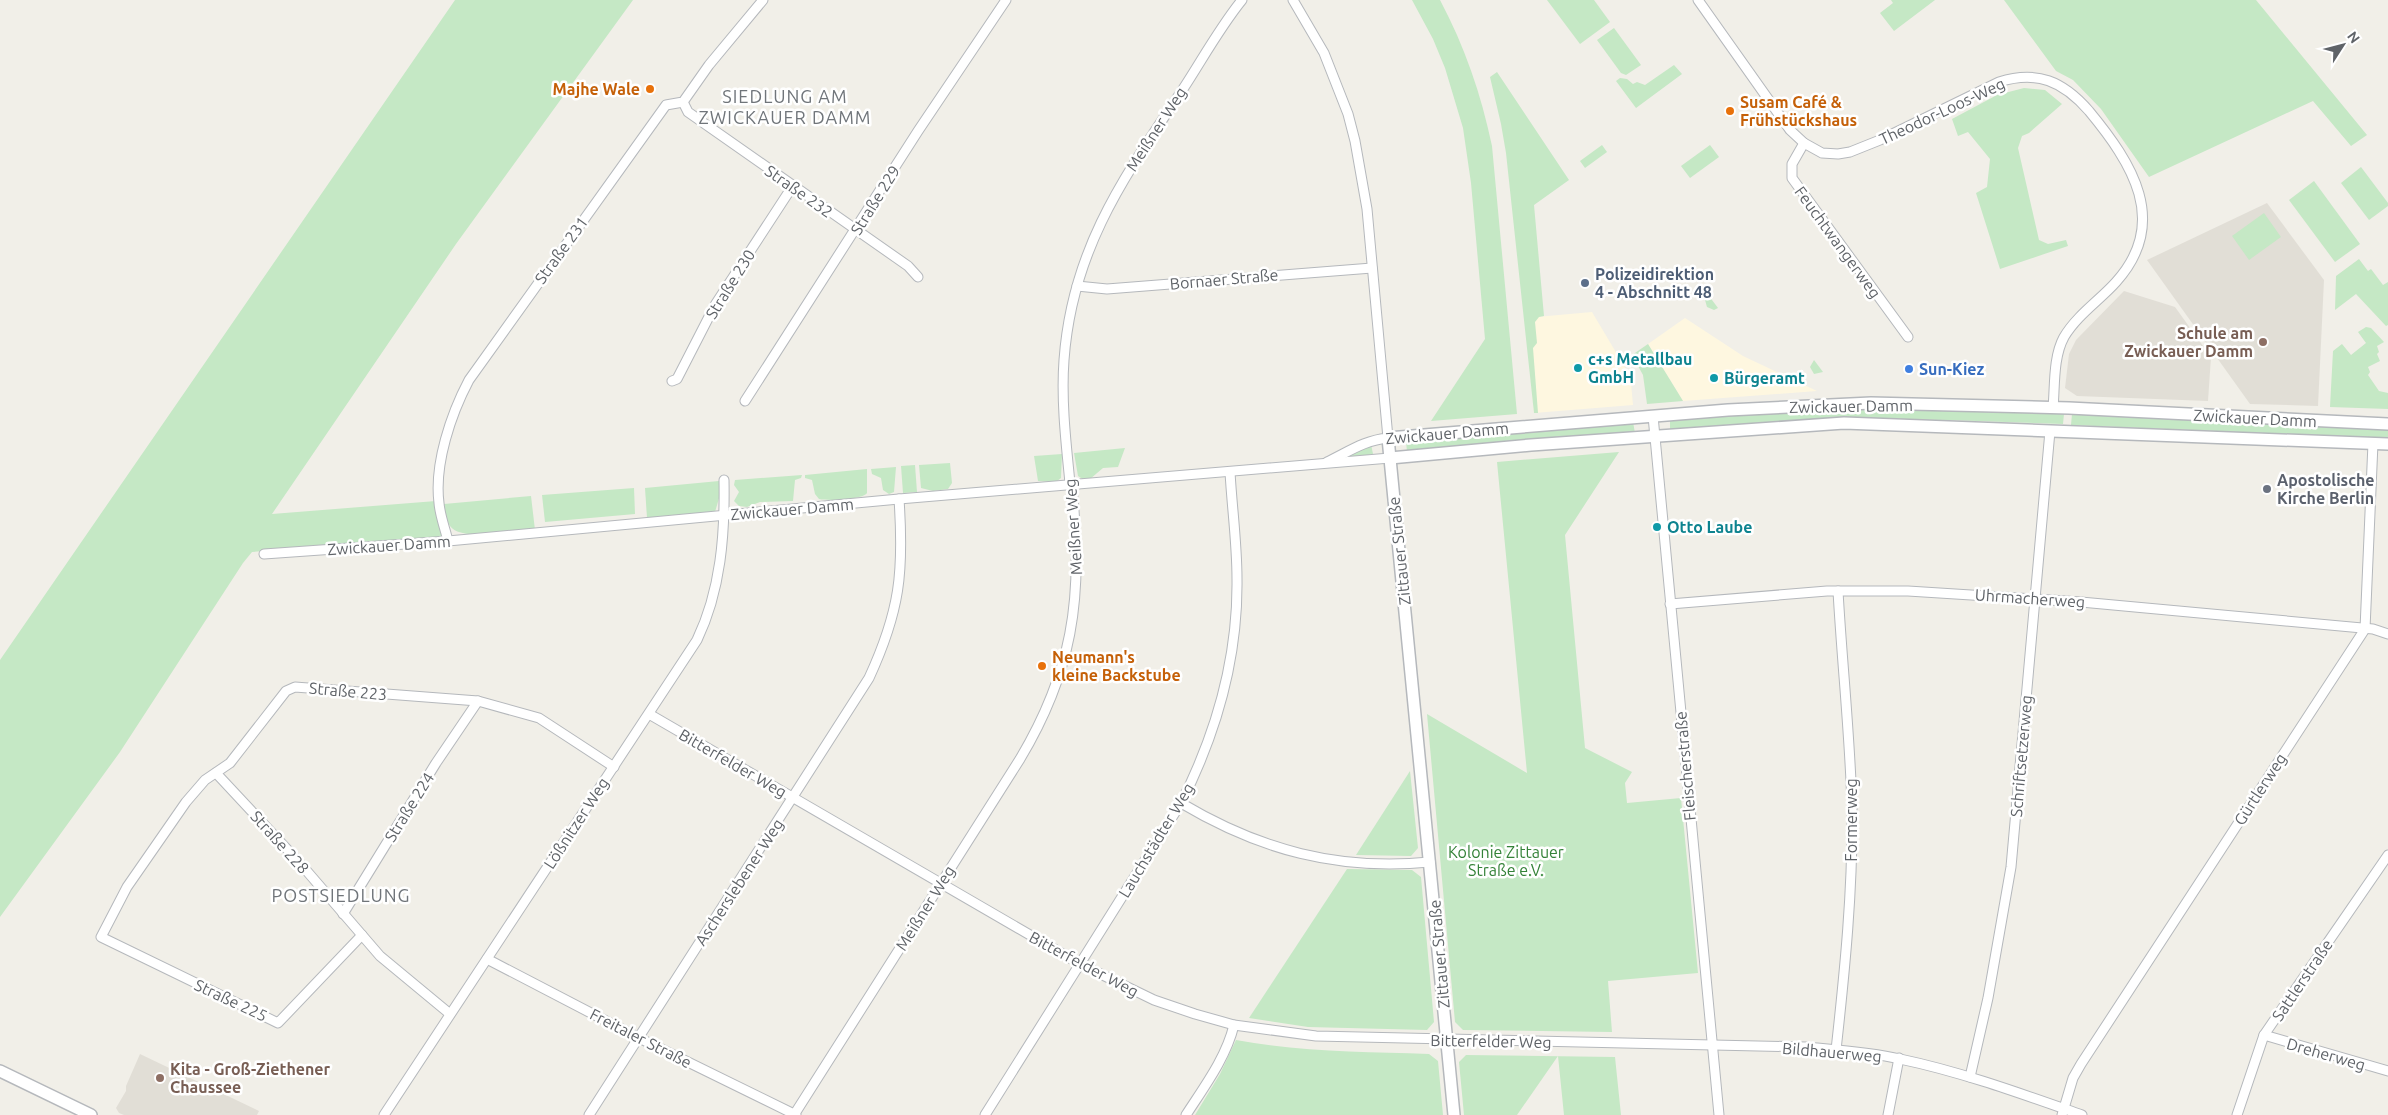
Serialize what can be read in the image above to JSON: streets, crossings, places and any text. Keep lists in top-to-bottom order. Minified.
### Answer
{"streets":{"street":["Theodor-Loos-Weg","Meißner Weg","Straße 232","Straße 229","Feuchtwangerweg","Straße 231","Bornaer Straße","Straße 230","Zwickauer Damm","Zittauer Straße","Uhrmacherweg","Straße 223","Schriftsetzerweg","Bitterfelder Weg","Fleischerstraße","Gürtlerweg","Straße 224","Formerweg","Lößnitzer Weg","Lauchstädter Weg","Straße 228","Ascherslebener Weg","Sattlerstraße","Straße 225","Freitaler Straße","Bildhauerweg","Dreherweg"]},"crossings":[["Theodor-Loos-Weg","Feuchtwangerweg"],["Theodor-Loos-Weg","Zwickauer Damm"],["Meißner Weg","Bornaer Straße"],["Meißner Weg","Zwickauer Damm"],["Meißner Weg","Bitterfelder Weg"],["Meißner Weg","Freitaler Straße"],["Straße 232","Straße 229"],["Straße 232","Straße 231"],["Straße 232","Straße 230"],["Straße 231","Zwickauer Damm"],["Bornaer Straße","Zittauer Straße"],["Zwickauer Damm","Zittauer Straße"],["Zwickauer Damm","Schriftsetzerweg"],["Zwickauer Damm","Fleischerstraße"],["Zwickauer Damm","Lößnitzer Weg"],["Zwickauer Damm","Lauchstädter Weg"],["Zwickauer Damm","Ascherslebener Weg"],["Zittauer Straße","Bitterfelder Weg"],["Uhrmacherweg","Schriftsetzerweg"],["Uhrmacherweg","Fleischerstraße"],["Uhrmacherweg","Gürtlerweg"],["Uhrmacherweg","Formerweg"],["Straße 223","Straße 224"],["Straße 223","Lößnitzer Weg"],["Straße 223","Straße 228"],["Straße 223","Straße 225"],["Schriftsetzerweg","Bildhauerweg"],["Bitterfelder Weg","Lößnitzer Weg"],["Bitterfelder Weg","Lauchstädter Weg"],["Bitterfelder Weg","Ascherslebener Weg"],["Bitterfelder Weg","Bildhauerweg"],["Fleischerstraße","Bildhauerweg"],["Gürtlerweg","Bildhauerweg"],["Straße 224","Straße 228"],["Formerweg","Bildhauerweg"],["Lößnitzer Weg","Straße 228"],["Lößnitzer Weg","Freitaler Straße"],["Straße 228","Straße 225"],["Ascherslebener Weg","Freitaler Straße"],["Sattlerstraße","Dreherweg"]],"districts":["SIEDLUNG AM ZWICKAUER DAMM","POSTSIEDLUNG"],"parks":["Kolonie Zittauer Straße e.V."],"places":["Majhe Wale","Susam Café & Frühstückshaus","Polizeidirektion 4 - Abschnitt 48","Schule am Zwickauer Damm","c+s Metallbau GmbH","Sun-Kiez","Bürgeramt","Apostolische Kirche Berlin","Otto Laube","Neumann's kleine Backstube","Kita - Groß-Ziethener Chaussee"],"north":"top right"}
